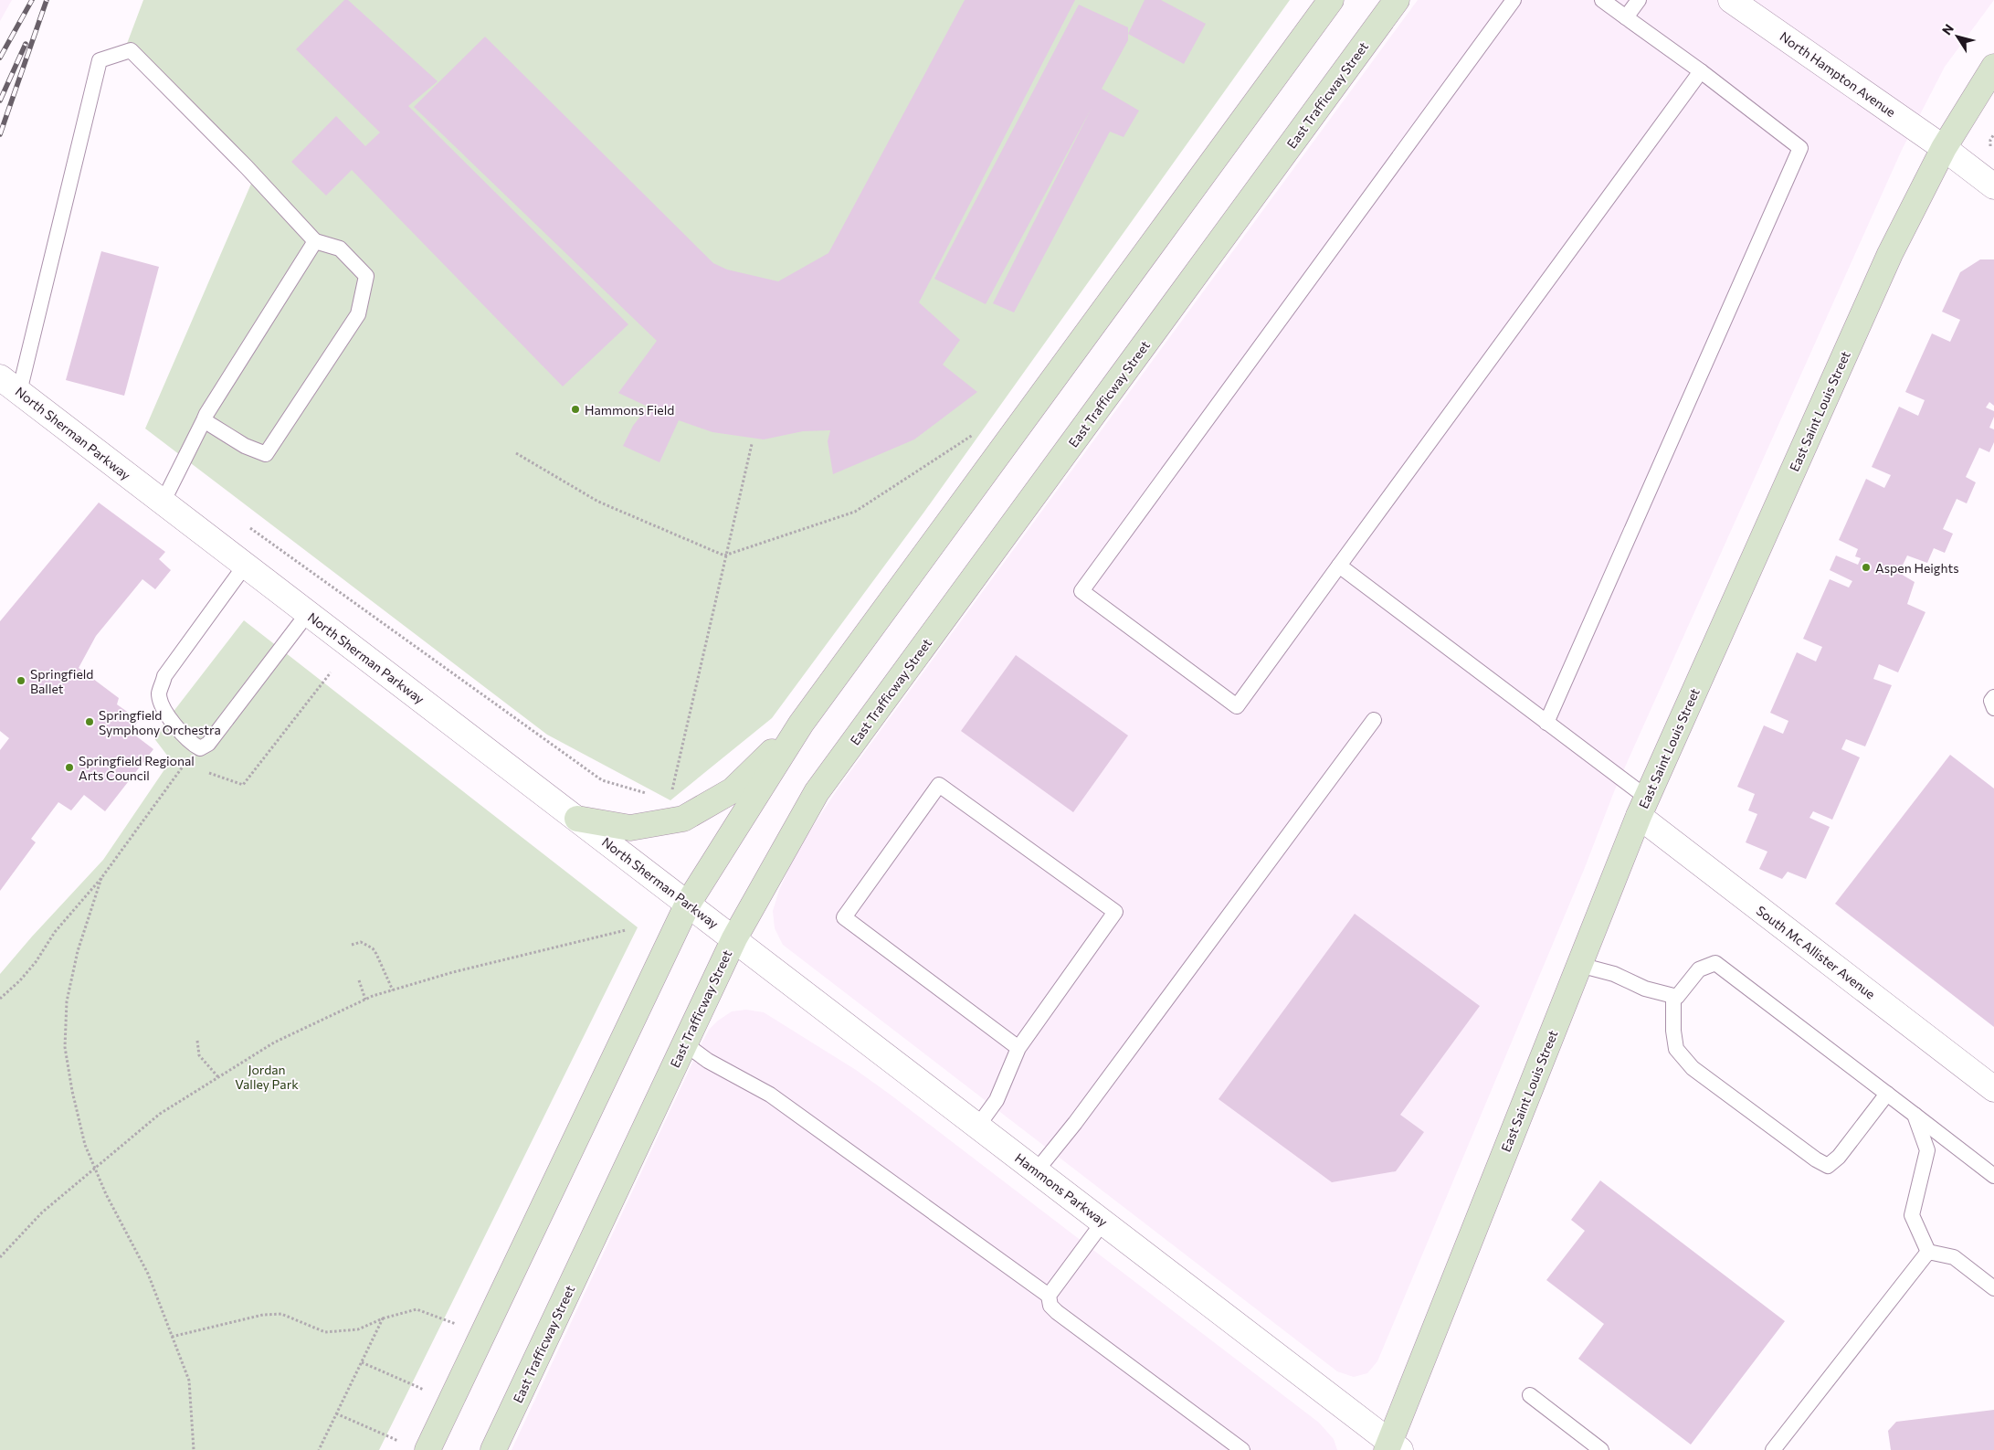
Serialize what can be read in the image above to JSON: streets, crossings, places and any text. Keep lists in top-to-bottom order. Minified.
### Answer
{"streets":{"main road":["East Trafficway Street","East Saint Louis Street"],"street":["North Hampton Avenue","North Sherman Parkway","South Mc Allister Avenue","Hammons Parkway"]},"crossings":[["North Hampton Avenue","East Saint Louis Street"],["East Trafficway Street","North Sherman Parkway"],["East Trafficway Street","Hammons Parkway"],["East Saint Louis Street","South Mc Allister Avenue"],["East Saint Louis Street","Hammons Parkway"],["North Sherman Parkway","Hammons Parkway"]],"parks":["Jordan Valley Park"],"places":["Hammons Field","Aspen Heights","Springfield Ballet","Springfield Symphony Orchestra","Springfield Regional Arts Council"],"north":"top left"}
